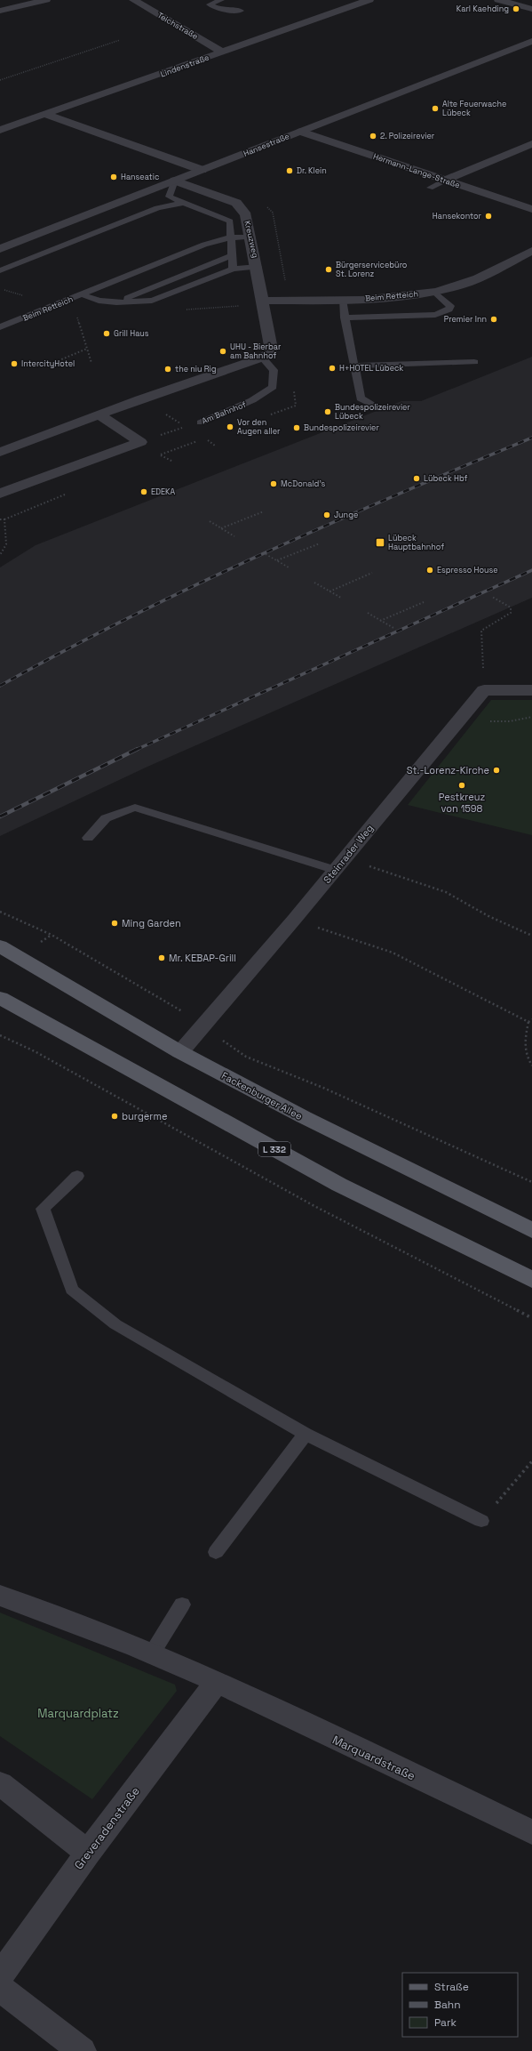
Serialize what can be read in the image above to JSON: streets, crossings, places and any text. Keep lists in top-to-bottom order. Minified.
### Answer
{"streets":{"main road":["Fackenburger Allee","L 332"],"street":["Teichstraße","Lindenstraße","Hansestraße","Hermann-Lange-Straße","Kreuzweg","Beim Retteich","Steinrader Weg","Marquardstraße","Greveradenstraße"],"lane":["Am Bahnhof"]},"crossings":[["Teichstraße","Lindenstraße"],["Hansestraße","Hermann-Lange-Straße"],["Hansestraße","Kreuzweg"],["Kreuzweg","Beim Retteich"],["Steinrader Weg","Fackenburger Allee"],["Marquardstraße","Greveradenstraße"]],"parks":["Marquardplatz"],"places":{"other":["Karl Kaehding","Alte Feuerwache Lübeck","2. Polizeirevier","Dr. Klein","Hanseatic","Hansekontor","Bürgerservicebüro St. Lorenz","Premier Inn","Grill Haus","UHU - Bierbar am Bahnhof","IntercityHotel","H+HOTEL Lübeck","the niu Rig","Bundespolizeirevier Lübeck","Vor den Augen aller","Bundespolizeirevier","Lübeck Hbf","McDonald's","EDEKA","Junge","Espresso House","St.-Lorenz-Kirche","Pestkreuz von 1598","Ming Garden","Mr. KEBAP-Grill","burgerme"],"transit":["Lübeck Hauptbahnhof"]},"legend":["Straße","Bahn","Park"]}
